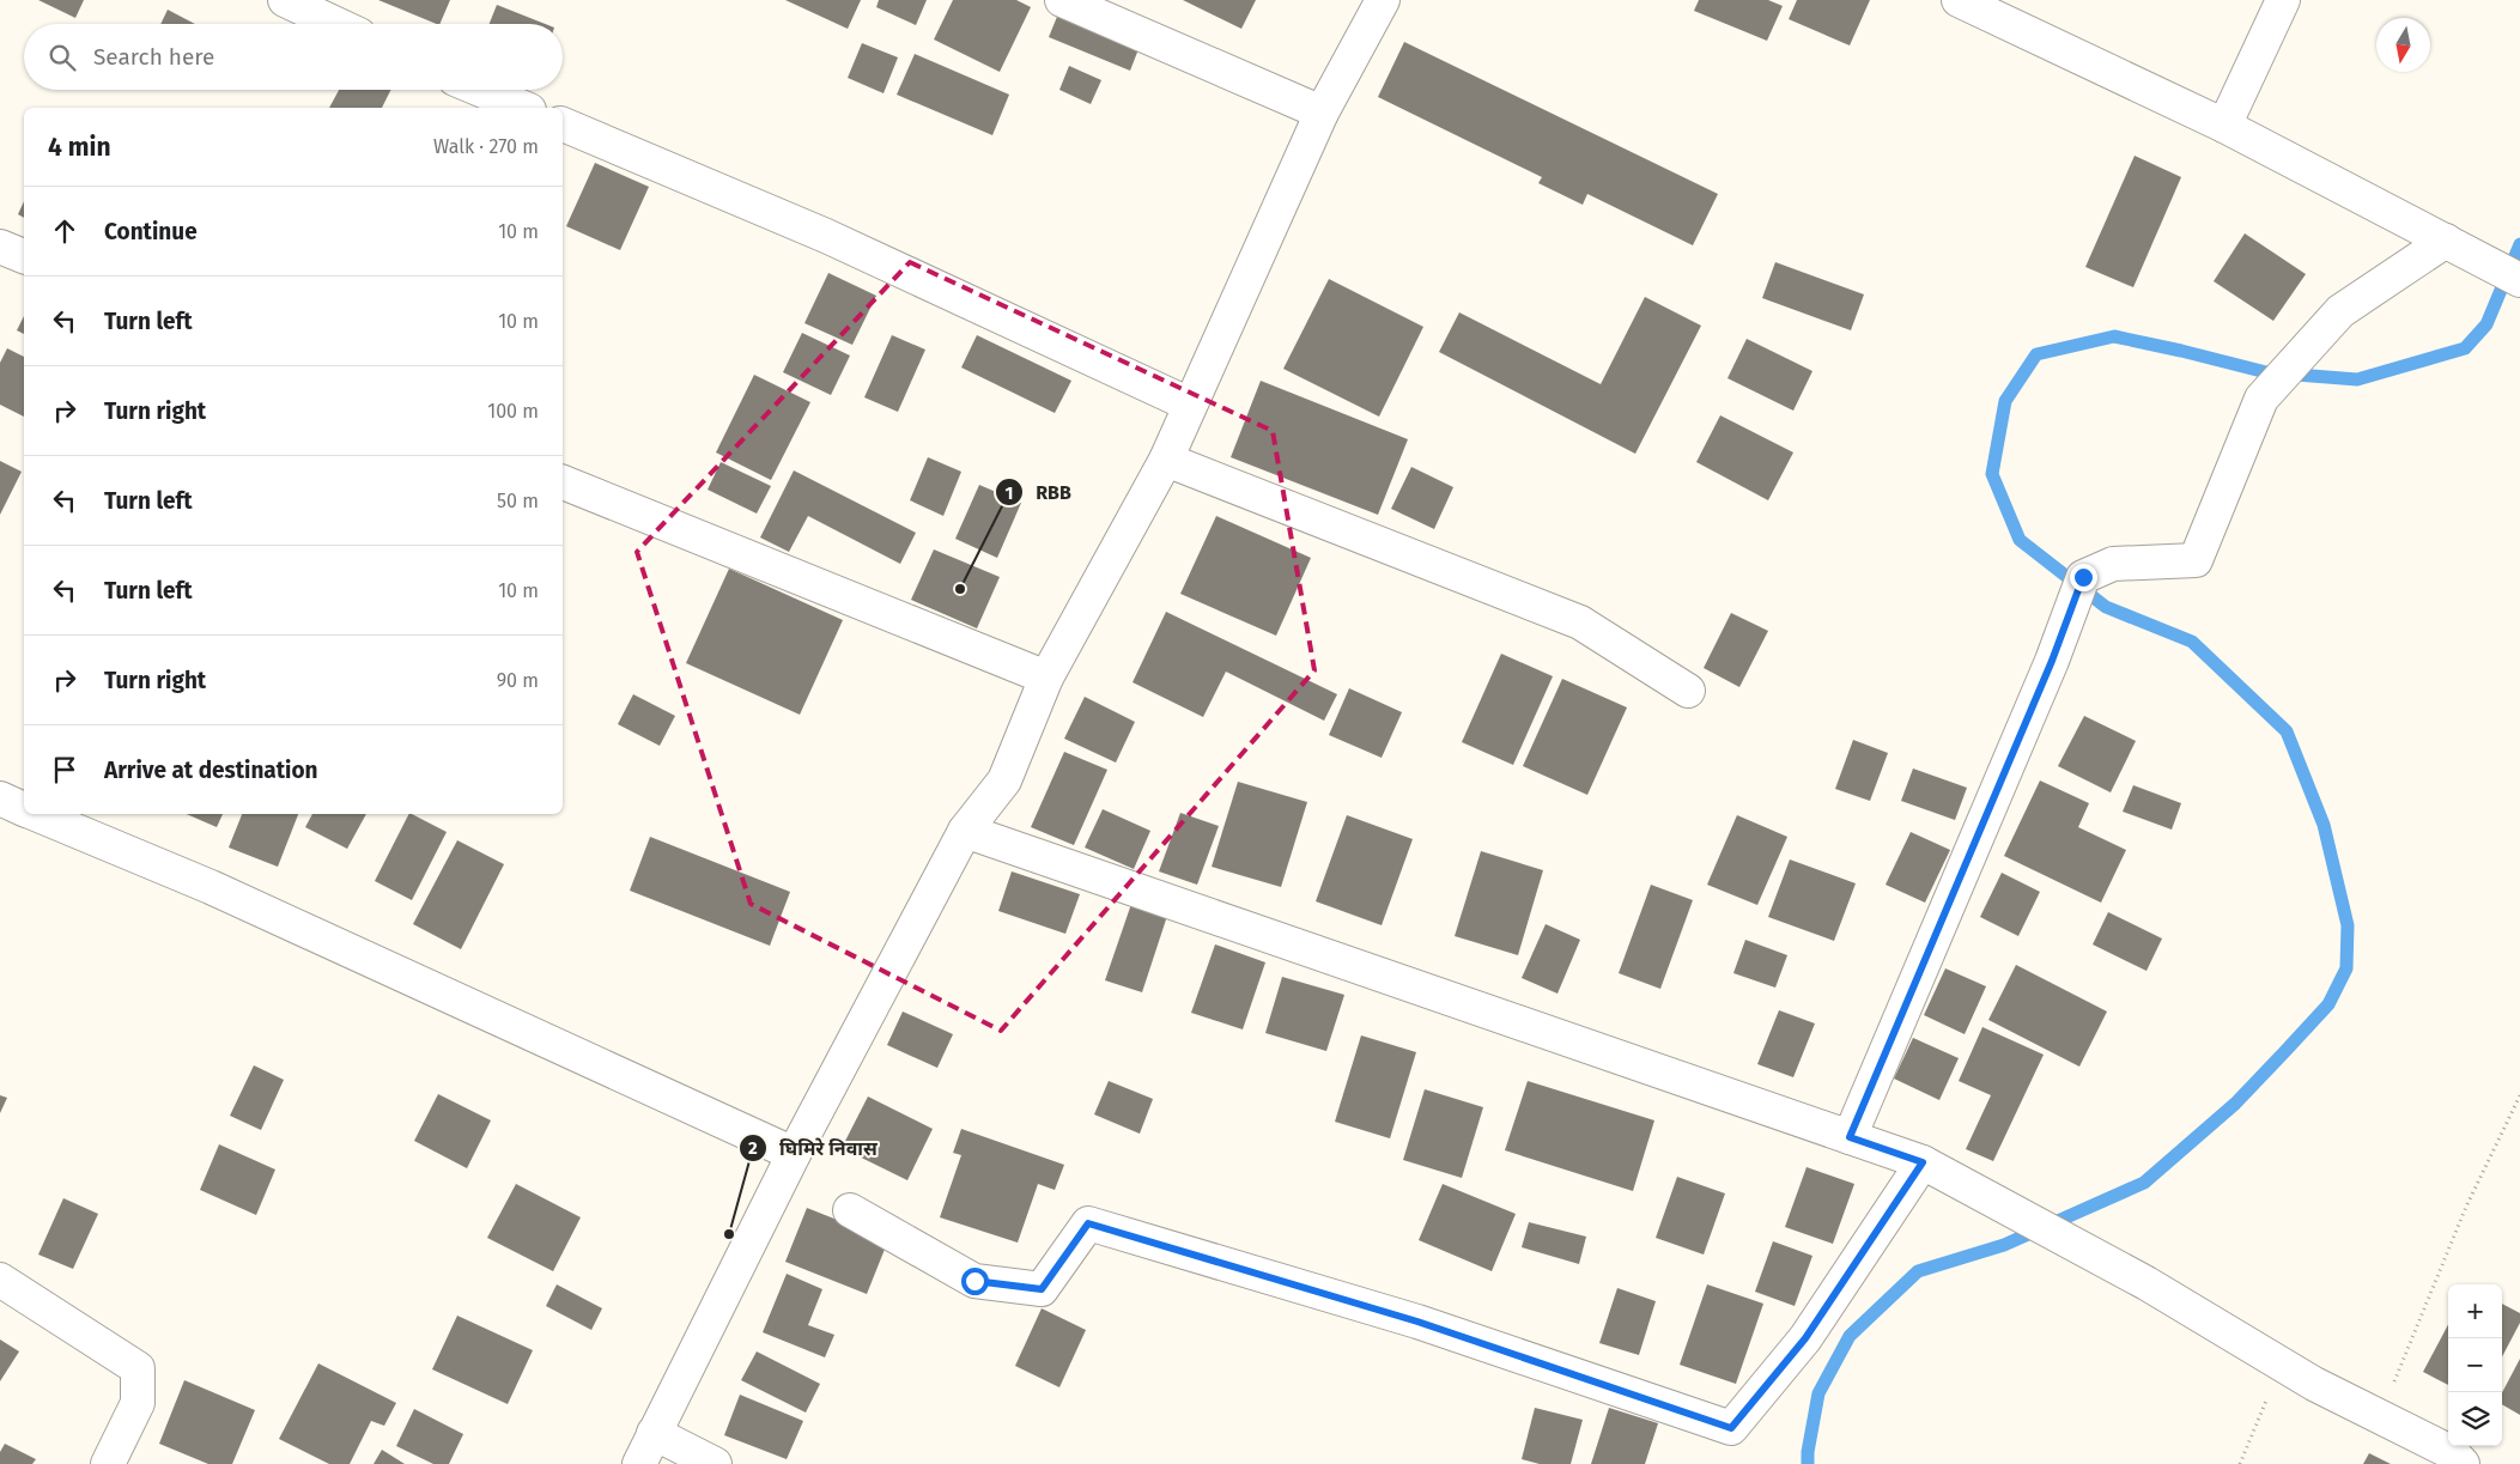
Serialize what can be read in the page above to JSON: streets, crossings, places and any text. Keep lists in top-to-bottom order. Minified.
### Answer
{"places":["RBB","घिमिरे निवास"],"north":"bottom","page":{"search":"Search here","heading":["4 min","Walk · 270 m"],"list":[["Continue","10 m"],["Turn left","10 m"],["Turn right","100 m"],["Turn left","50 m"],["Turn left","10 m"],["Turn right","90 m"],"Arrive at destination"],"map_buttons":["+","−"]}}
